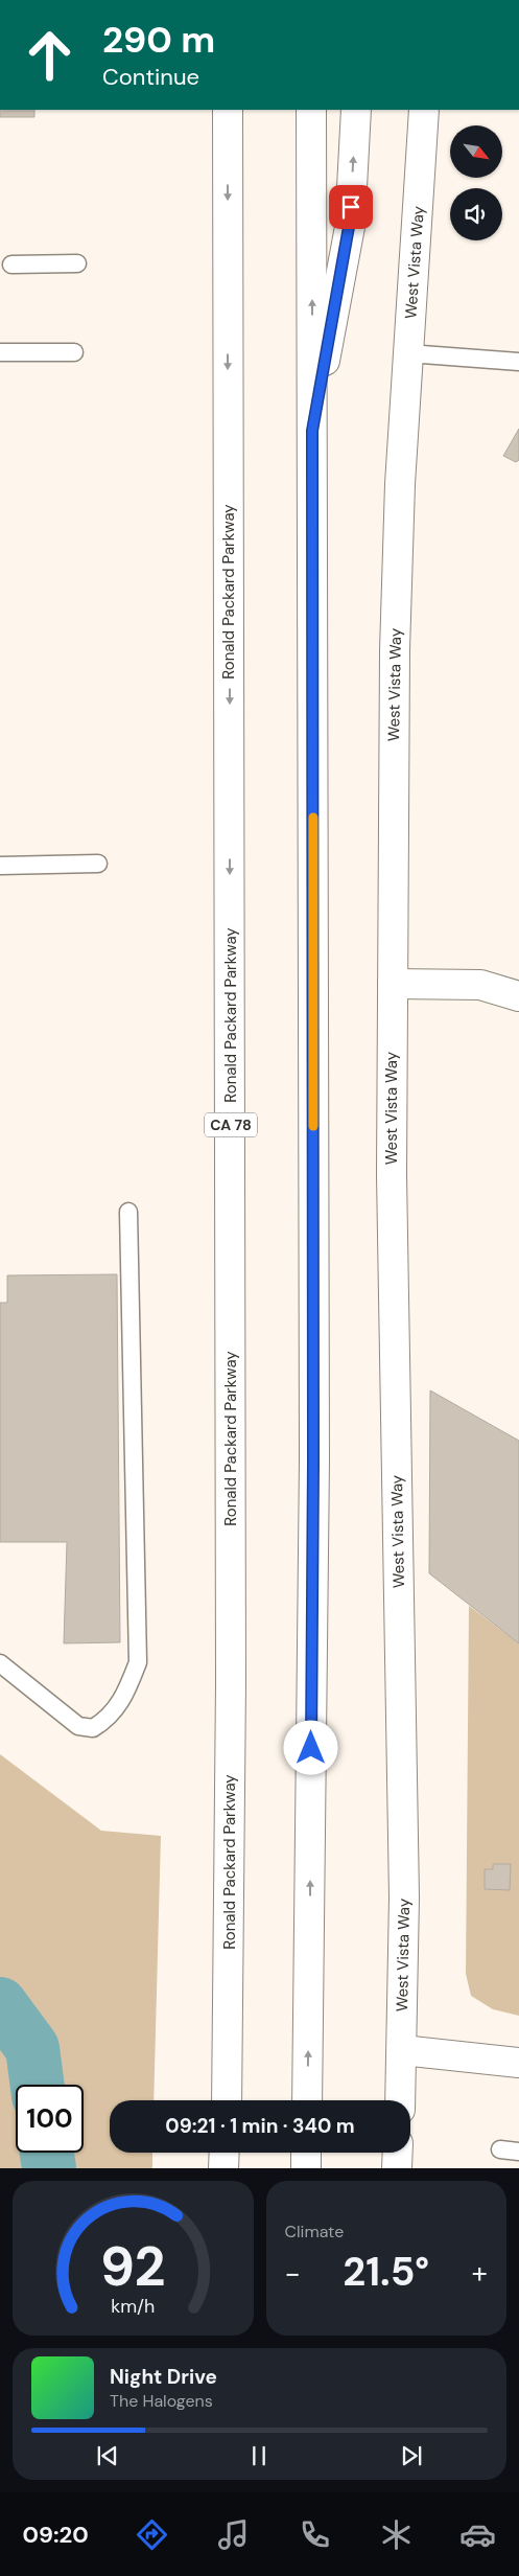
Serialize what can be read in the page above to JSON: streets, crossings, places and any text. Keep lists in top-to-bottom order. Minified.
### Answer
{"streets":{"main road":["West Vista Way","Ronald Packard Parkway","CA 78"]},"north":"bottom right","page":{"turn":["290 m","Continue"],"limit":"100","trip":"09:21 · 1 min · 340 m","tile":"Climate","heat":["−","21.5°","+"],"song":["Night Drive","The Halogens"],"tabs":"09:20","gauge":["92","km/h"]}}
